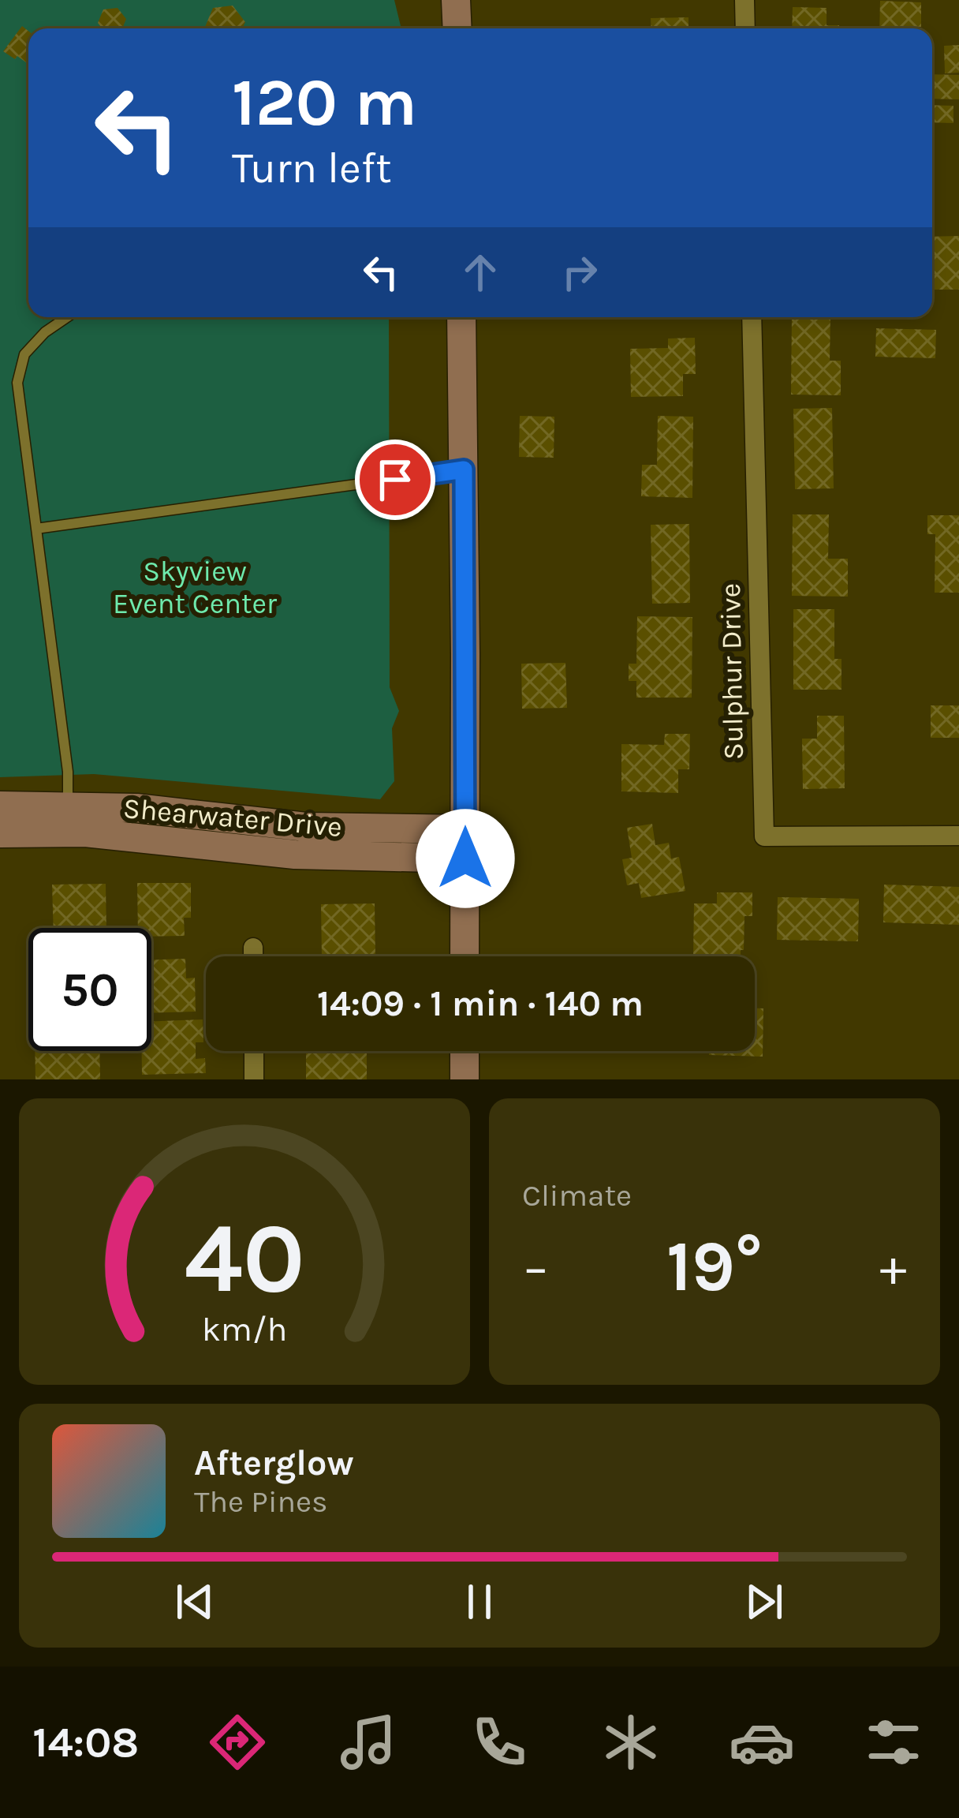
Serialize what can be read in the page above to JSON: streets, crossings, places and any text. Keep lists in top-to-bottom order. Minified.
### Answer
{"streets":{"street":["Sulphur Drive","Shearwater Drive"]},"parks":["Skyview Event Center"],"page":{"turn":["120 m","Turn left"],"limit":"50","trip":"14:09 · 1 min · 140 m","tile":"Climate","heat":["−","19°","+"],"song":["Afterglow","The Pines"],"tabs":"14:08","gauge":["40","km/h"]}}
